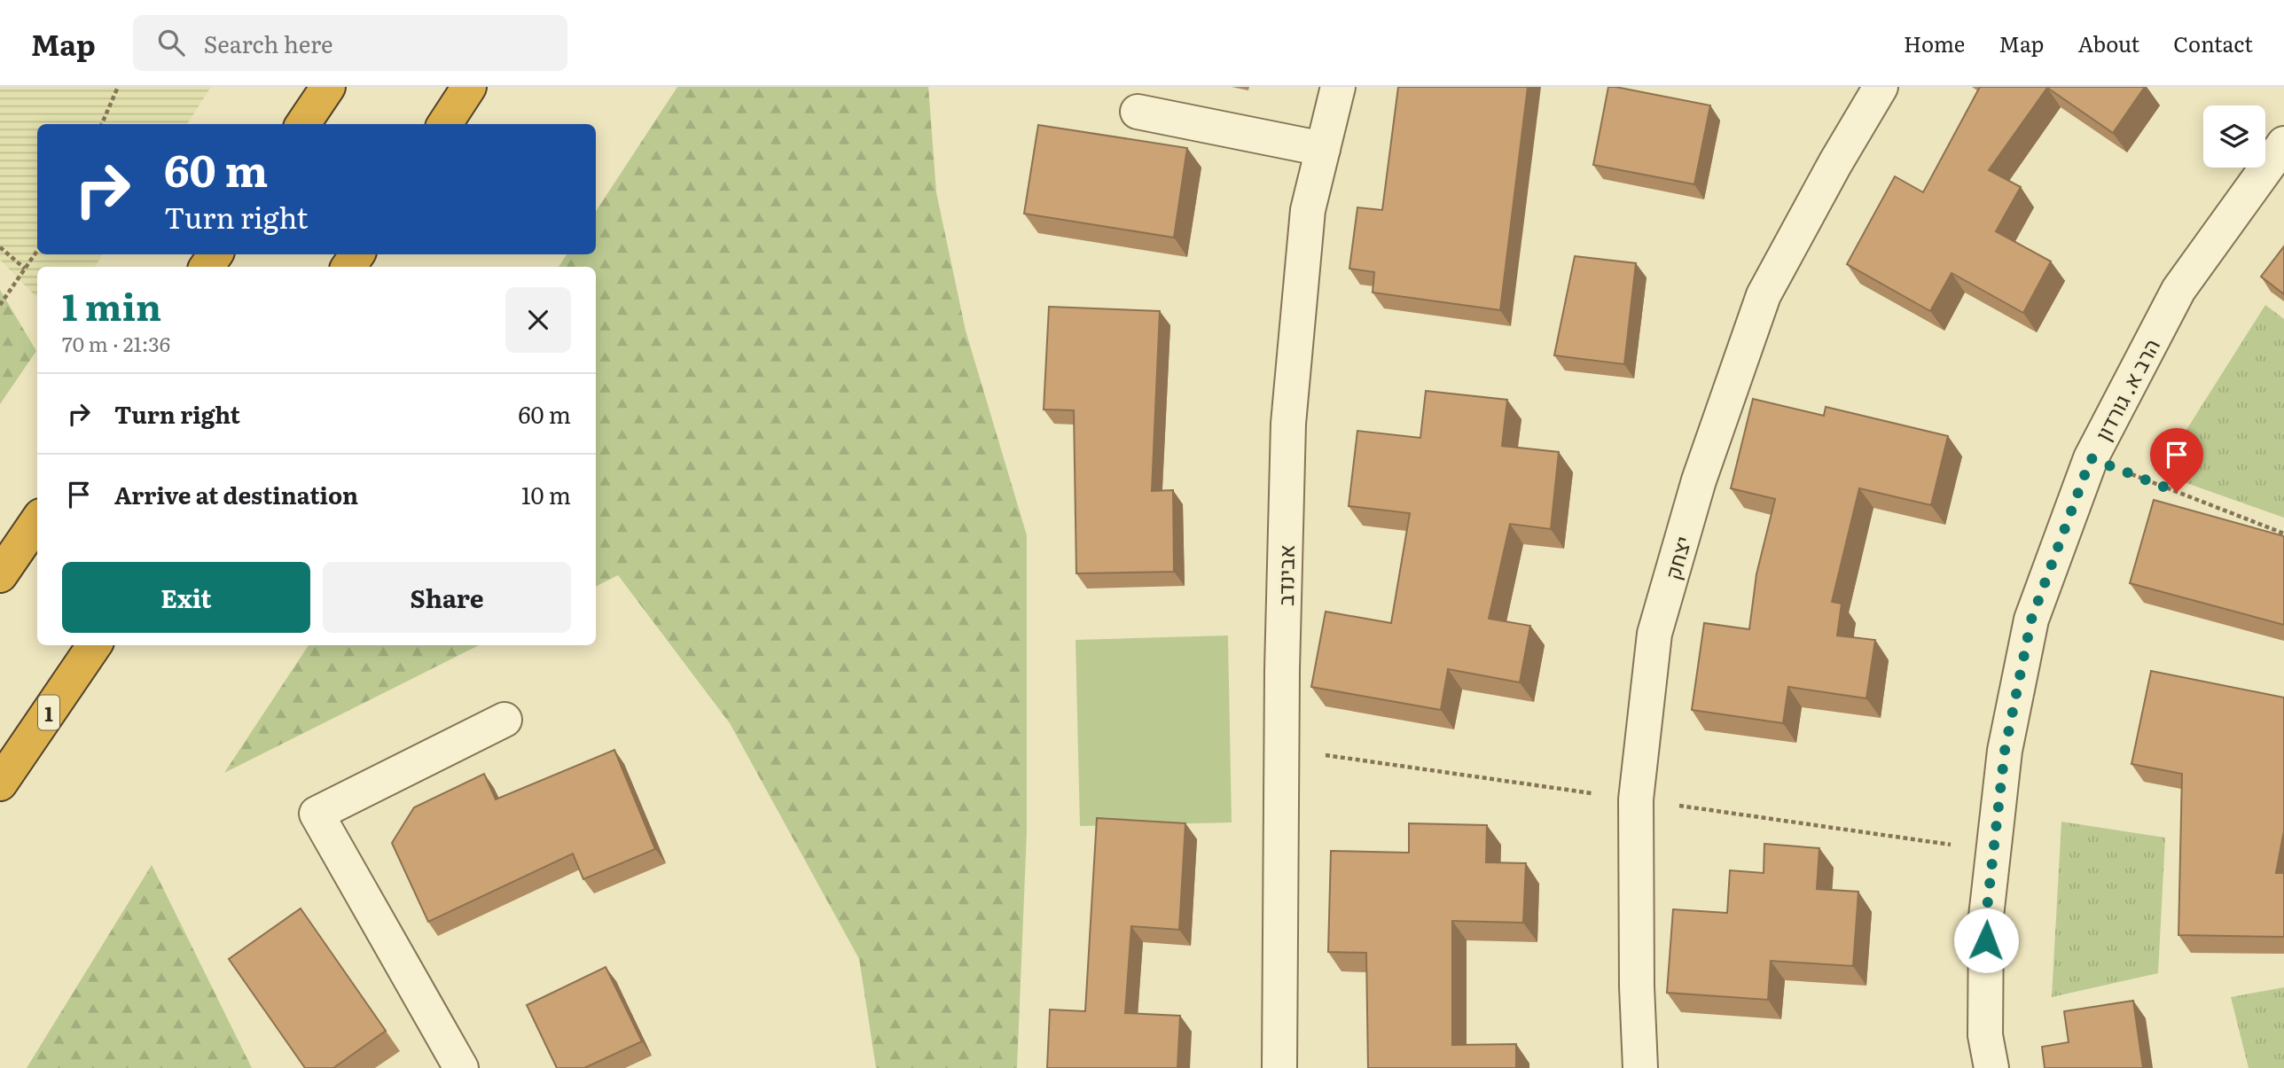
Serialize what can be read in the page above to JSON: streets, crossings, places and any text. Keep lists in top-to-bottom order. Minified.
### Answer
{"streets":{"highway":["1"],"street":["הרב א. גורדון","יצחק","אבינדב"]},"page":{"header":"Map","search":"Search here","nav":["Home","Map","About","Contact"],"turn":["60 m","Turn right"],"heading":["1 min","70 m · 21:36"],"list":[{"name":"Turn right","value":"60 m"},{"name":"Arrive at destination","value":"10 m"}],"buttons":["Exit","Share"]}}
